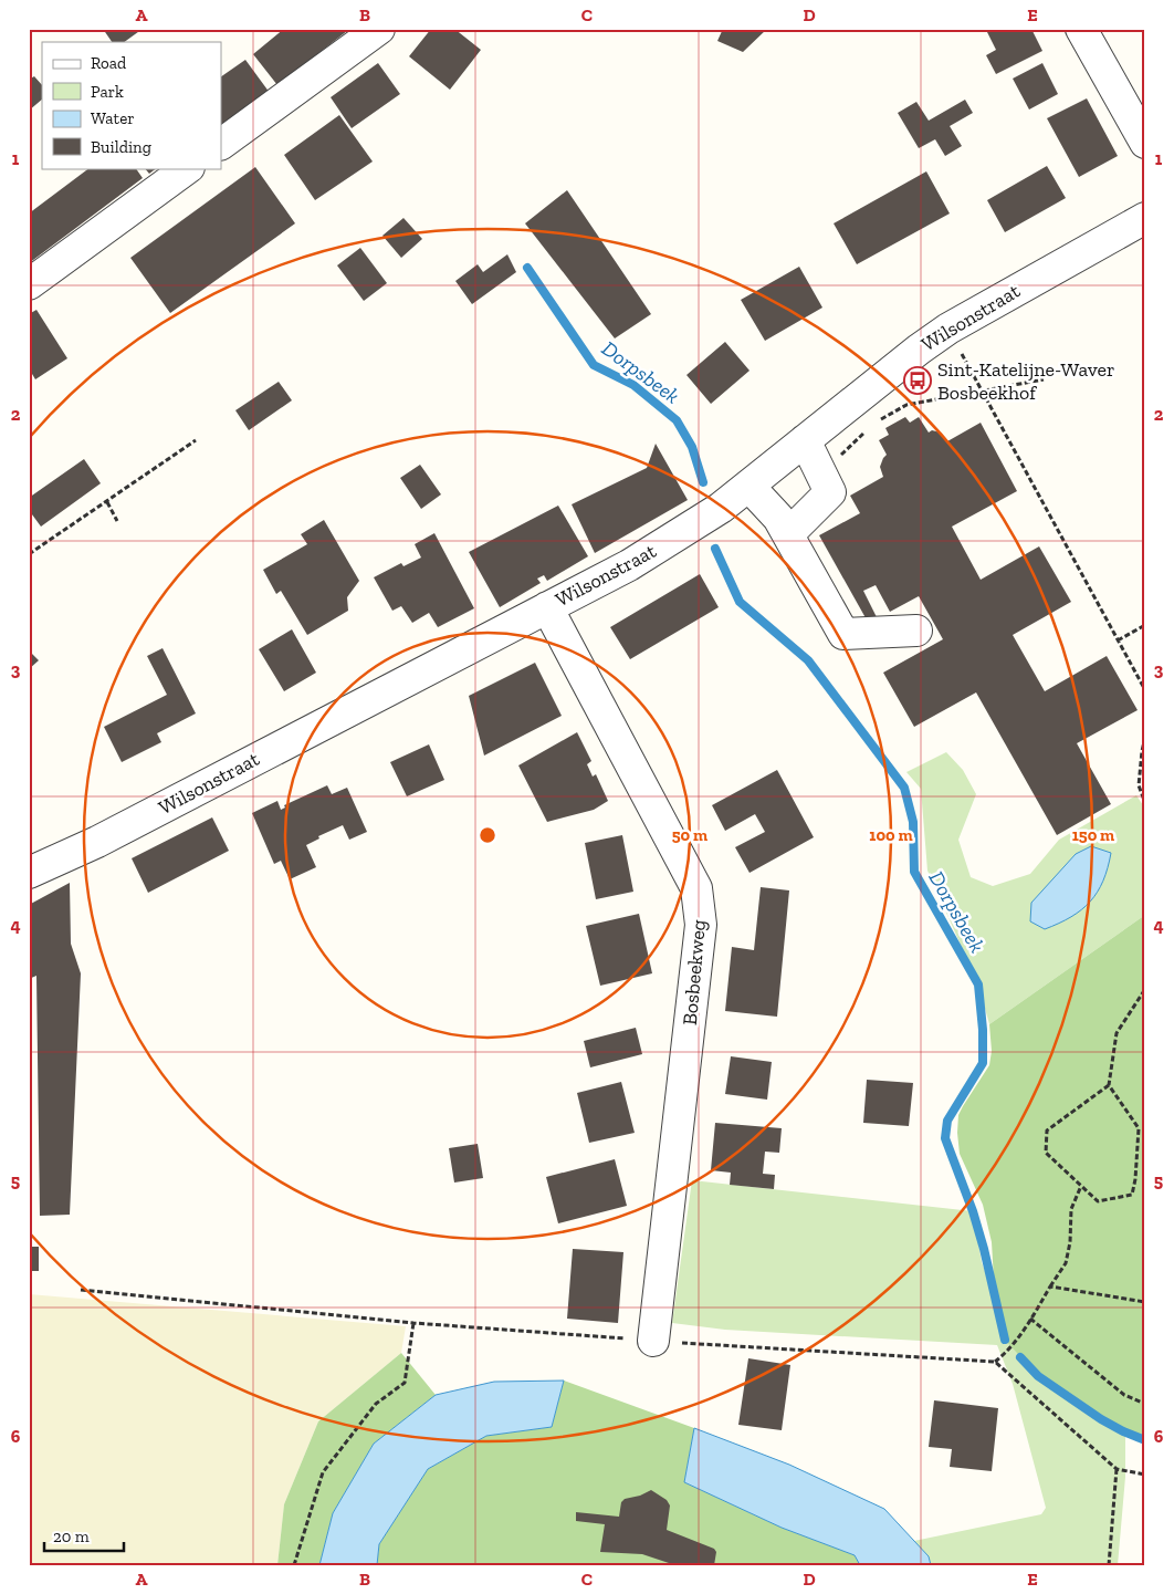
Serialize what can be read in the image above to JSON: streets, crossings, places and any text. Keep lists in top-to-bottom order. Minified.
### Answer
{"streets":{"street":["Wilsonstraat","Bosbeekweg"]},"crossings":[["Wilsonstraat","Bosbeekweg"]],"water":["Dorpsbeek"],"places":{"bus stop":["Sint-Katelijne-Waver Bosbeekhof"]},"legend":["Road","Park","Water","Building"],"scale_bar":"20 m","grid":{"columns":["A","B","C","D","E"],"rows":["1","2","3","4","5","6"]},"rings":["50 m","100 m","150 m"]}
